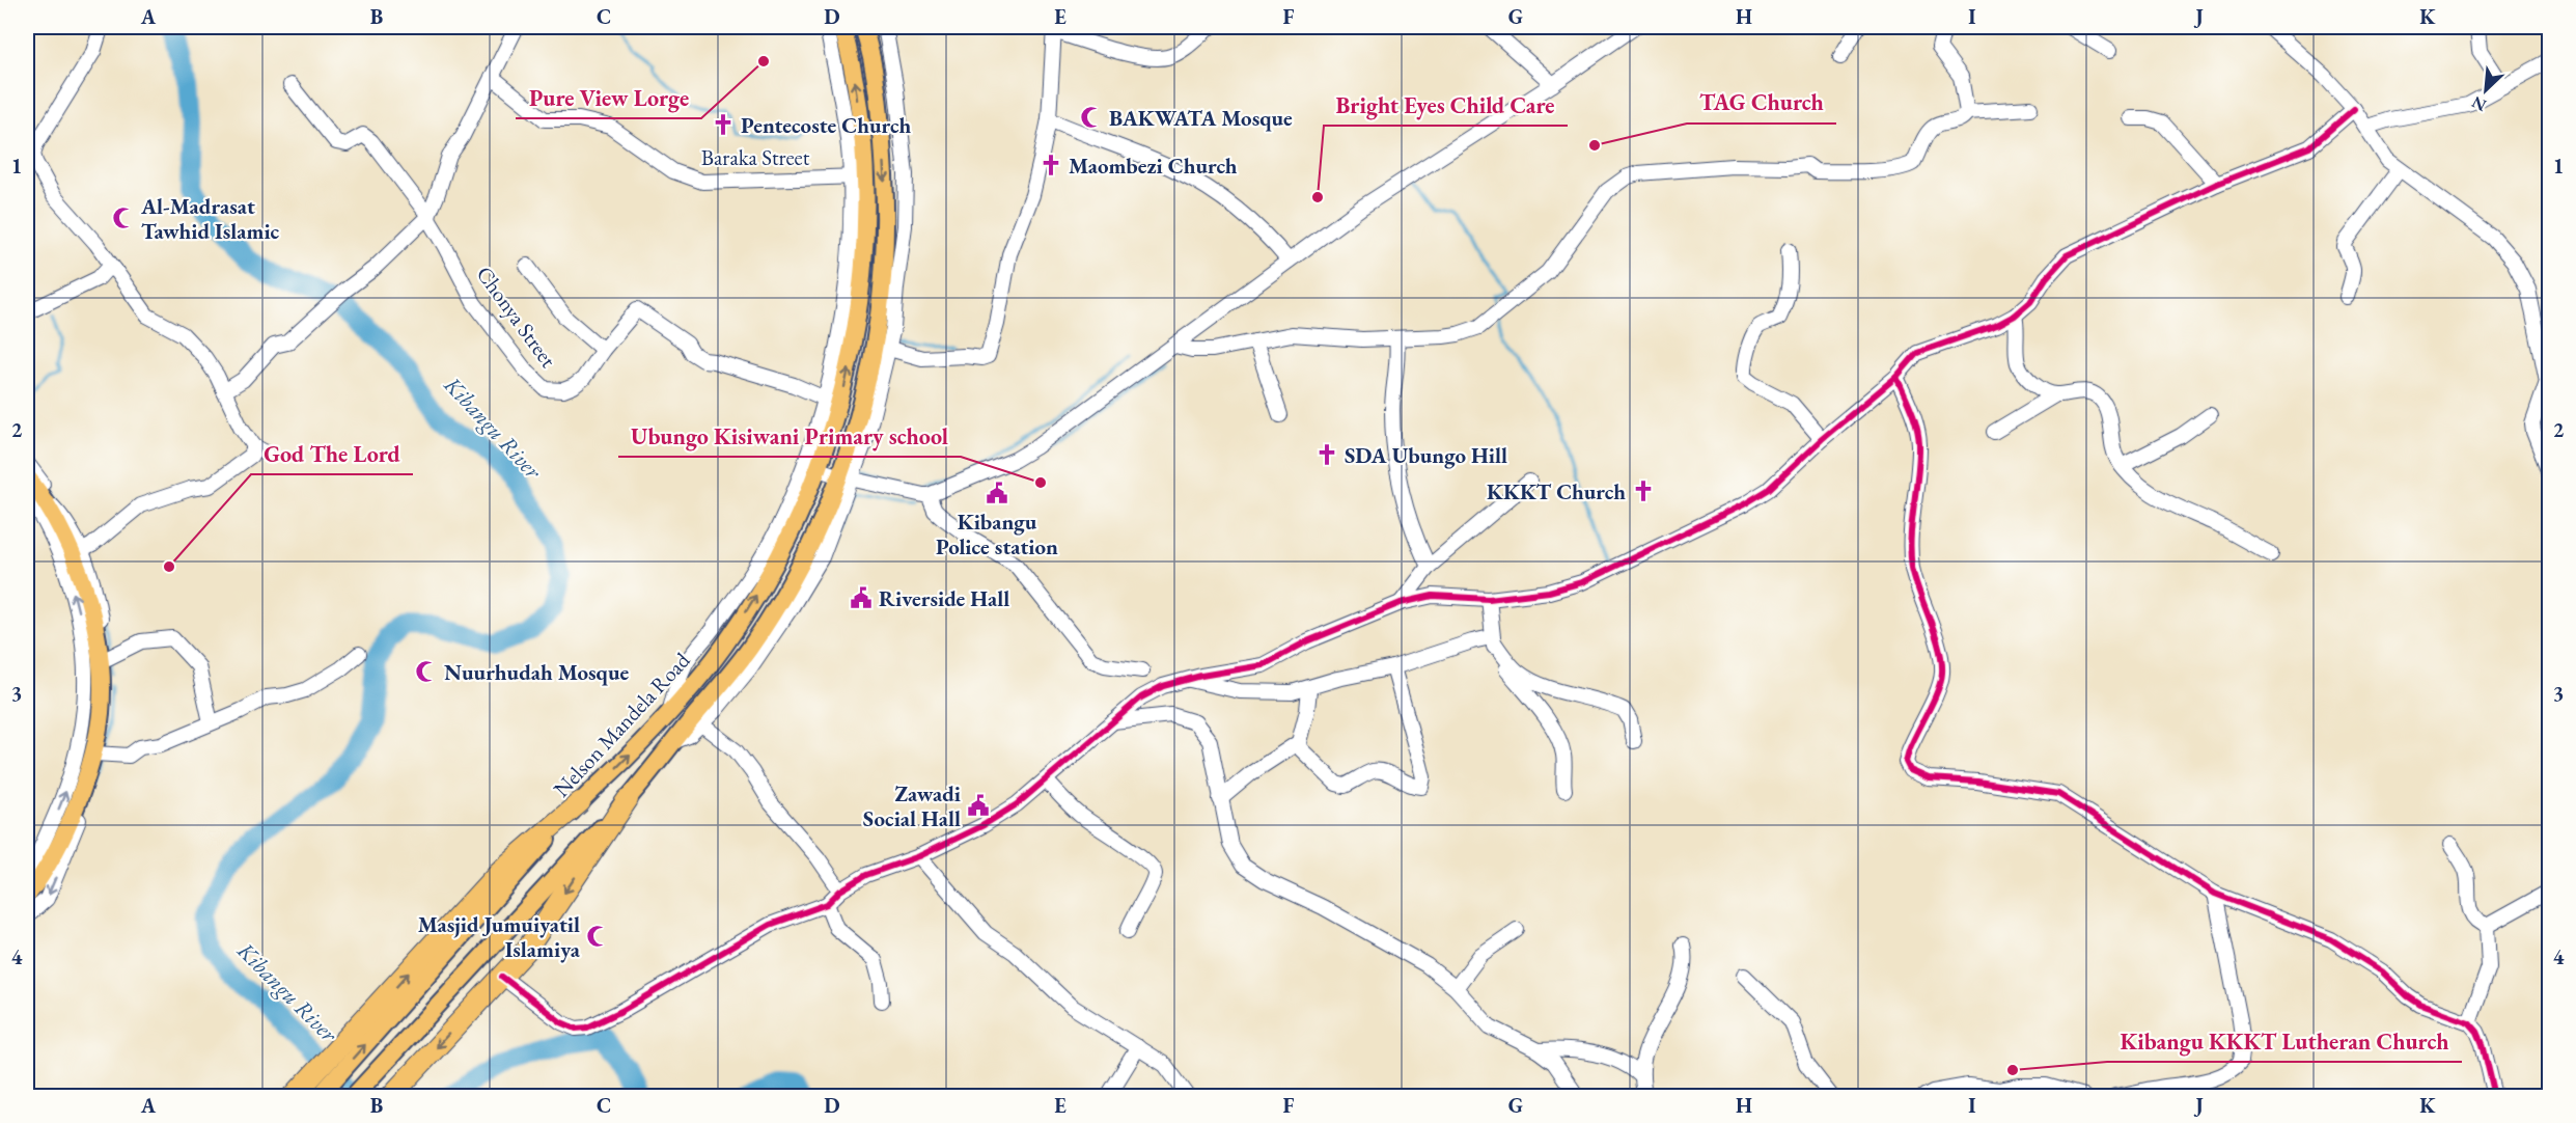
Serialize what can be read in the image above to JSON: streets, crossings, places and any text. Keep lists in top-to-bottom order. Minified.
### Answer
{"streets":{"main road":["Nelson Mandela Road"],"street":["Baraka Street","Chonya Street"]},"crossings":[["Baraka Street","Nelson Mandela Road"],["Chonya Street","Nelson Mandela Road"]],"water":["Kibangu River"],"places":{"other":["Pure View Lorge","TAG Church","Bright Eyes Child Care","Ubungo Kisiwani Primary school","God The Lord","Kibangu KKKT Lutheran Church"],"mosque":["BAKWATA Mosque","Al-Madrasat Tawhid Islamic","Nuurhudah Mosque","Masjid Jumuiyatil Islamiya"],"church":["Pentecoste Church","Maombezi Church","SDA Ubungo Hill","KKKT Church"],"public building":["Kibangu Police station","Riverside Hall","Zawadi Social Hall"]},"north":"bottom left","grid":{"columns":["A","B","C","D","E","F","G","H","I","J","K"],"rows":["1","2","3","4"]}}
